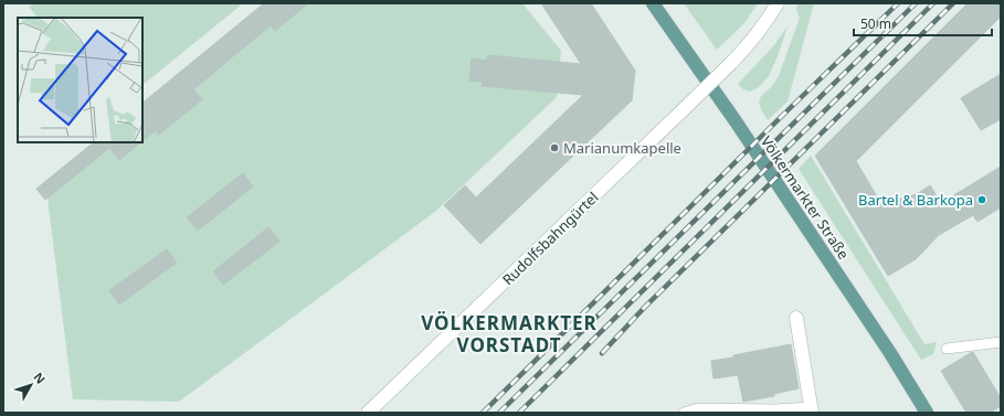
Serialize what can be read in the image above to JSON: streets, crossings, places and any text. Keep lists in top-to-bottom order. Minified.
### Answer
{"streets":{"main road":["Völkermarkter Straße"],"street":["Rudolfsbahngürtel"]},"districts":["VÖLKERMARKTER VORSTADT"],"places":["Marianumkapelle","Bartel & Barkopa"],"scale_bar":"50 m","north":"top right"}
